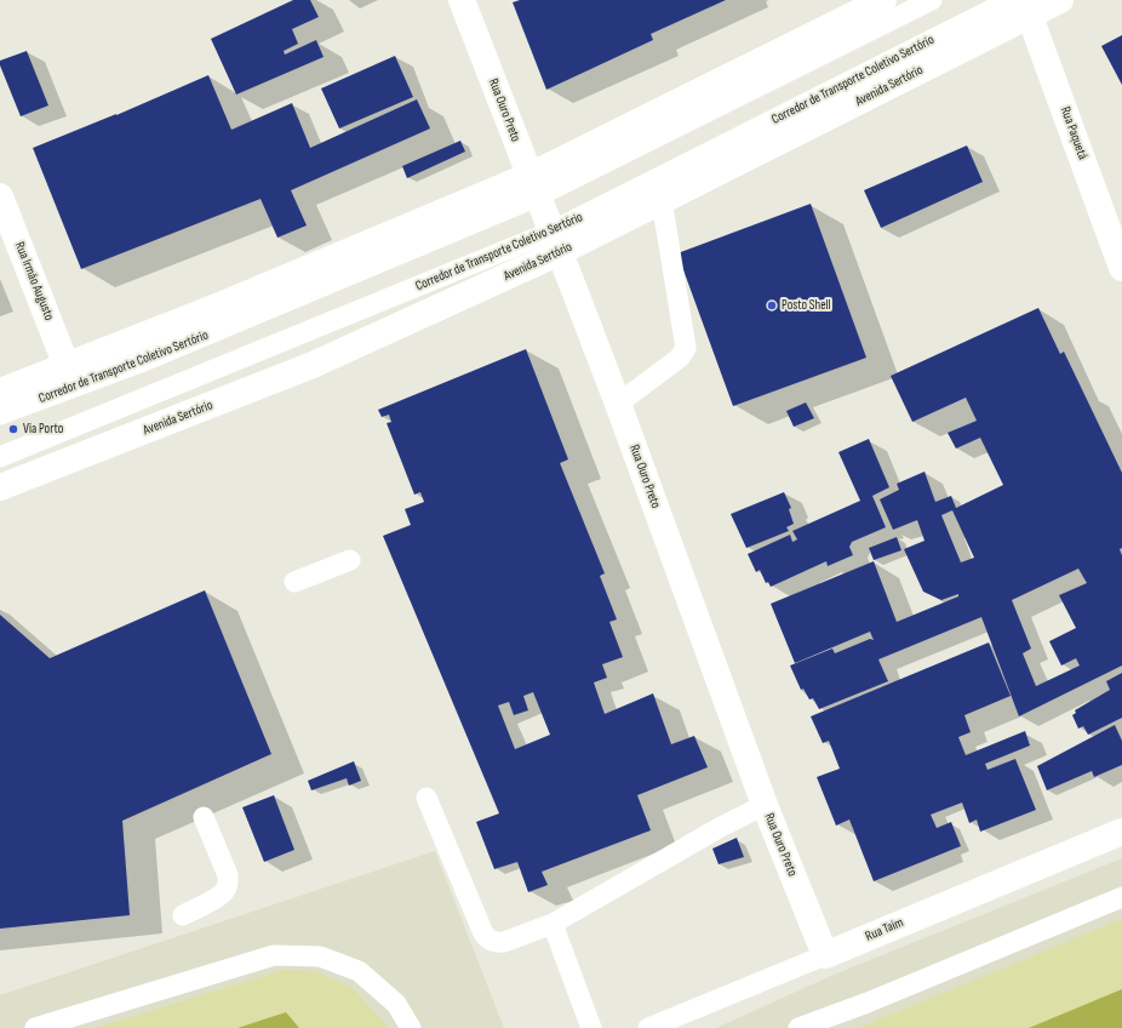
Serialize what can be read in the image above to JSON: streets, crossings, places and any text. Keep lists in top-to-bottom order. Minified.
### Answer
{"streets":{"main road":["Avenida Sertório","Rua Ouro Preto","Rua Paquetá","Rua Irmão Augusto","Rua Taim"],"lane":["Corredor de Transporte Coletivo Sertório"]},"crossings":[["Corredor de Transporte Coletivo Sertório","Avenida Sertório"],["Corredor de Transporte Coletivo Sertório","Rua Ouro Preto"],["Corredor de Transporte Coletivo Sertório","Rua Paquetá"],["Avenida Sertório","Rua Ouro Preto"],["Avenida Sertório","Rua Paquetá"],["Rua Ouro Preto","Rua Taim"]],"places":["Posto Shell","Via Porto"]}
